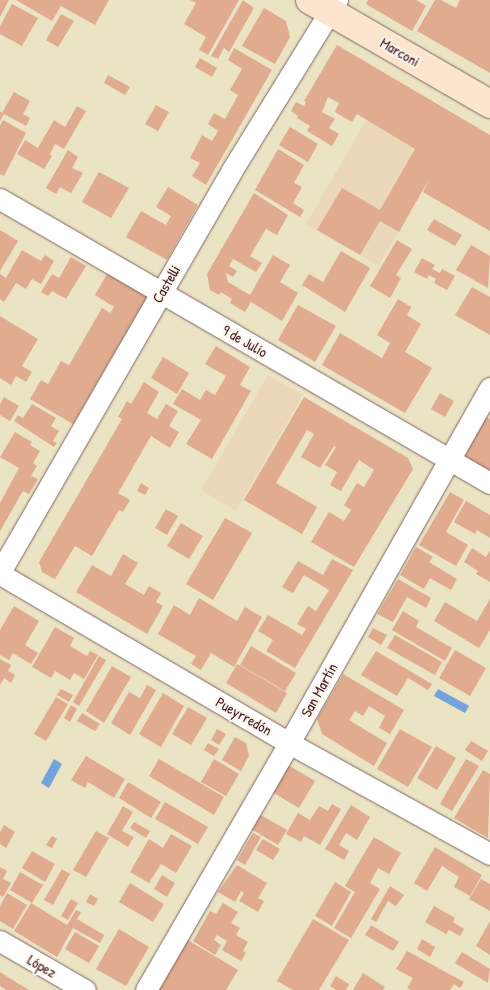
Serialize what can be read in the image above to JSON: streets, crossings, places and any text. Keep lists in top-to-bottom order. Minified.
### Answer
{"streets":{"main road":["Marconi"],"street":["Castelli","9 de Julio","San Martín","Pueyrredón","López"]},"crossings":[["Marconi","Castelli"],["Castelli","9 de Julio"],["Castelli","Pueyrredón"],["9 de Julio","San Martín"],["San Martín","Pueyrredón"]]}
